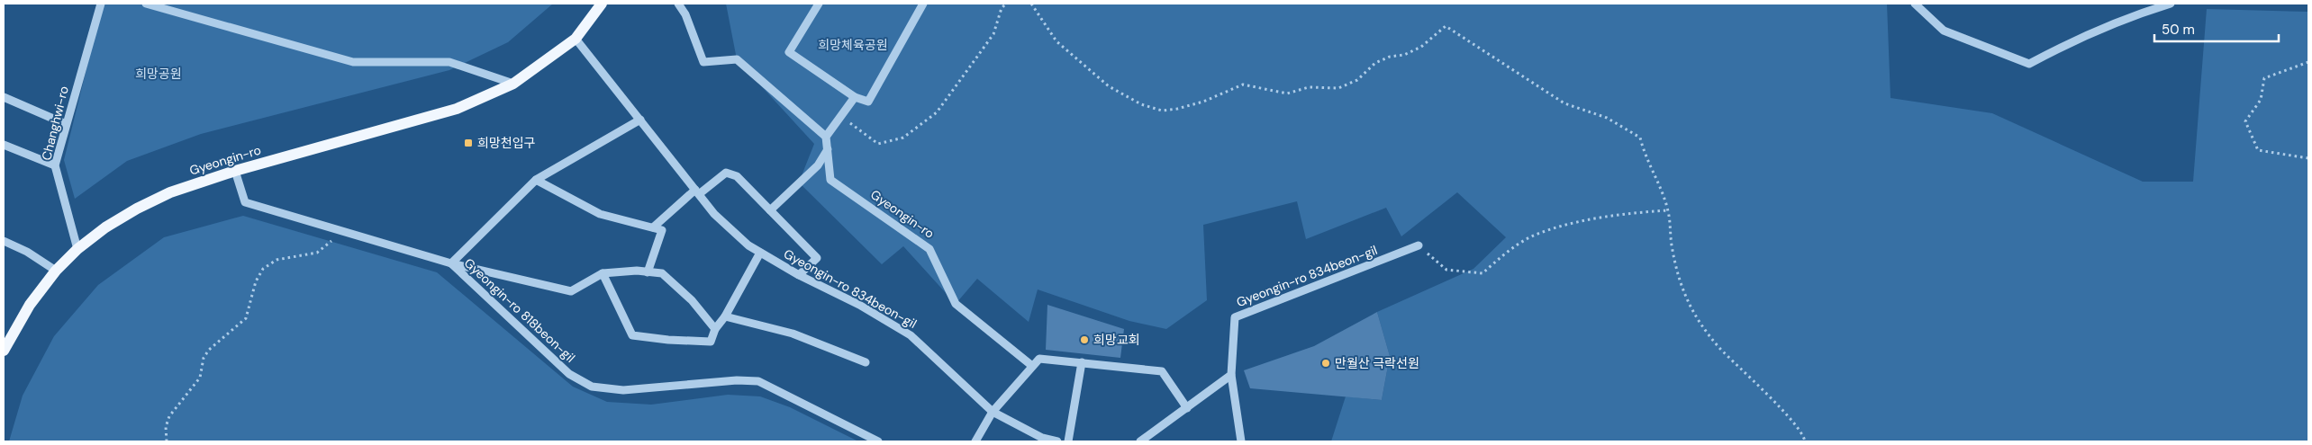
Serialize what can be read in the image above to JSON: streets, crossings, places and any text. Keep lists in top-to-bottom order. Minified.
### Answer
{"streets":{"main road":["Gyeongin-ro"],"street":["Changhwi-ro","Gyeongin-ro 834beon-gil","Gyeongin-ro 818beon-gil"]},"crossings":[["Changhwi-ro","Gyeongin-ro"],["Gyeongin-ro","Gyeongin-ro 834beon-gil"],["Gyeongin-ro","Gyeongin-ro 818beon-gil"]],"parks":["희망체육공원","희망공원"],"places":{"transit":["희망천입구"],"other":["희망교회","만월산 극락선원"]},"scale_bar":"50 m"}
